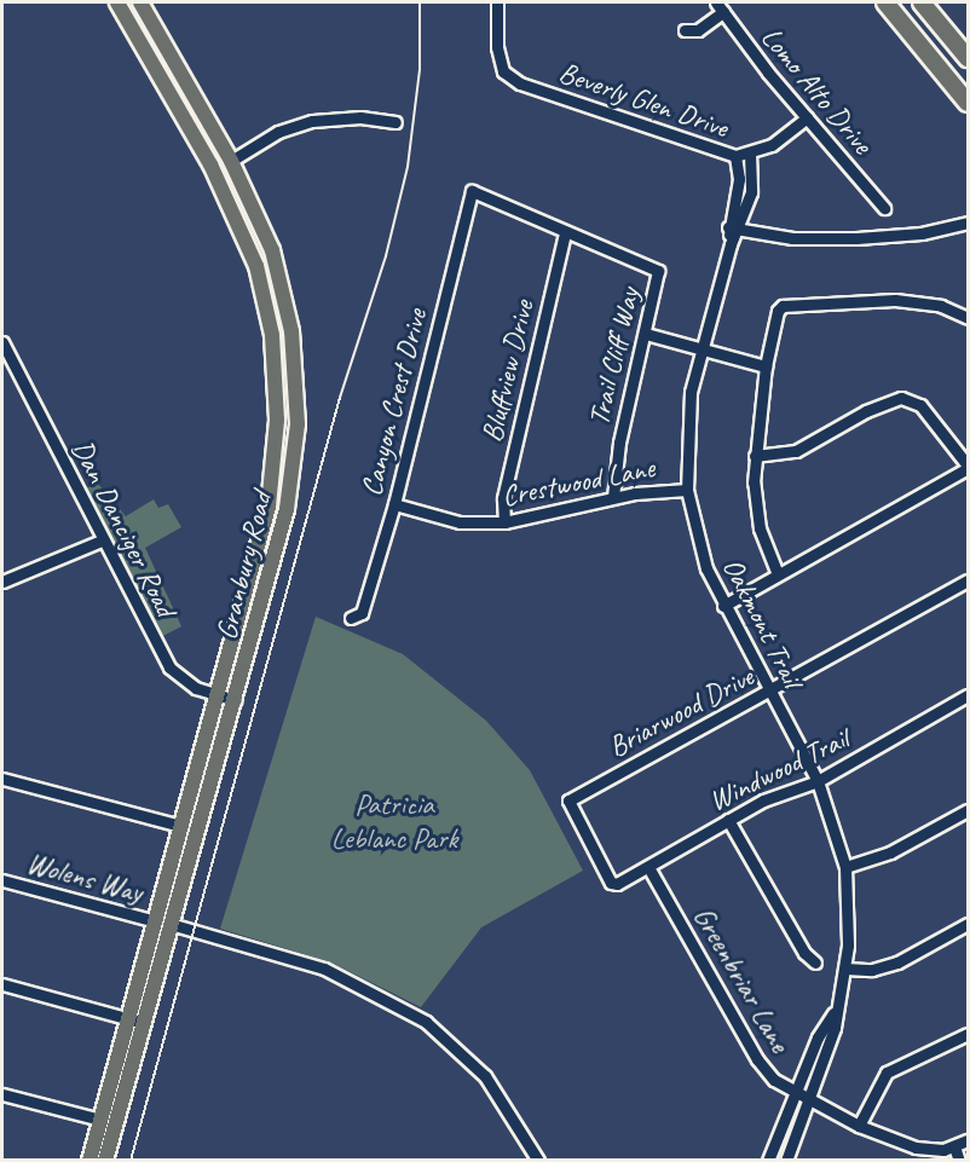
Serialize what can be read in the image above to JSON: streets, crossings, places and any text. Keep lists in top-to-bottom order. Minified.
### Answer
{"streets":{"main road":["Granbury Road"],"street":["Lomo Alto Drive","Beverly Glen Drive","Trail Cliff Way","Bluffview Drive","Canyon Crest Drive","Crestwood Lane","Dan Danciger Road","Oakmont Trail","Briarwood Drive","Windwood Trail","Wolens Way","Greenbriar Lane"]},"crossings":[["Lomo Alto Drive","Beverly Glen Drive"],["Beverly Glen Drive","Oakmont Trail"],["Trail Cliff Way","Bluffview Drive"],["Trail Cliff Way","Canyon Crest Drive"],["Trail Cliff Way","Crestwood Lane"],["Bluffview Drive","Canyon Crest Drive"],["Bluffview Drive","Crestwood Lane"],["Canyon Crest Drive","Crestwood Lane"],["Crestwood Lane","Oakmont Trail"],["Dan Danciger Road","Granbury Road"],["Granbury Road","Wolens Way"],["Oakmont Trail","Briarwood Drive"],["Oakmont Trail","Windwood Trail"],["Oakmont Trail","Greenbriar Lane"],["Briarwood Drive","Windwood Trail"],["Windwood Trail","Greenbriar Lane"]],"parks":["Patricia Leblanc Park"]}
